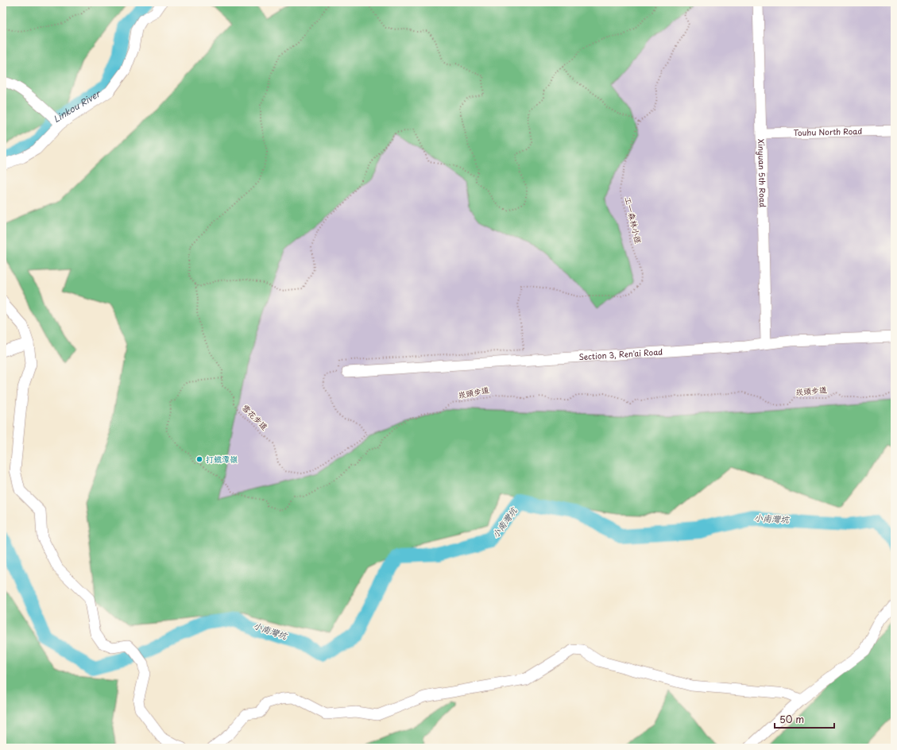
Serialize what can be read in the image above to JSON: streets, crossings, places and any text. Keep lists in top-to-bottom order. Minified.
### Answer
{"streets":{"street":["Touhu North Road","Xinyuan 5th Road","Section 3, Ren'ai Road"],"path":["工一森林小徑","崁頭步道","雪花步道"]},"crossings":[["Touhu North Road","Xinyuan 5th Road"],["Xinyuan 5th Road","Section 3, Ren'ai Road"],["工一森林小徑","Section 3, Ren'ai Road"],["Section 3, Ren'ai Road","雪花步道"],["崁頭步道","雪花步道"]],"water":["Linkou River","小南灣坑"],"places":["打鐵潭嶺"],"scale_bar":"50 m"}
